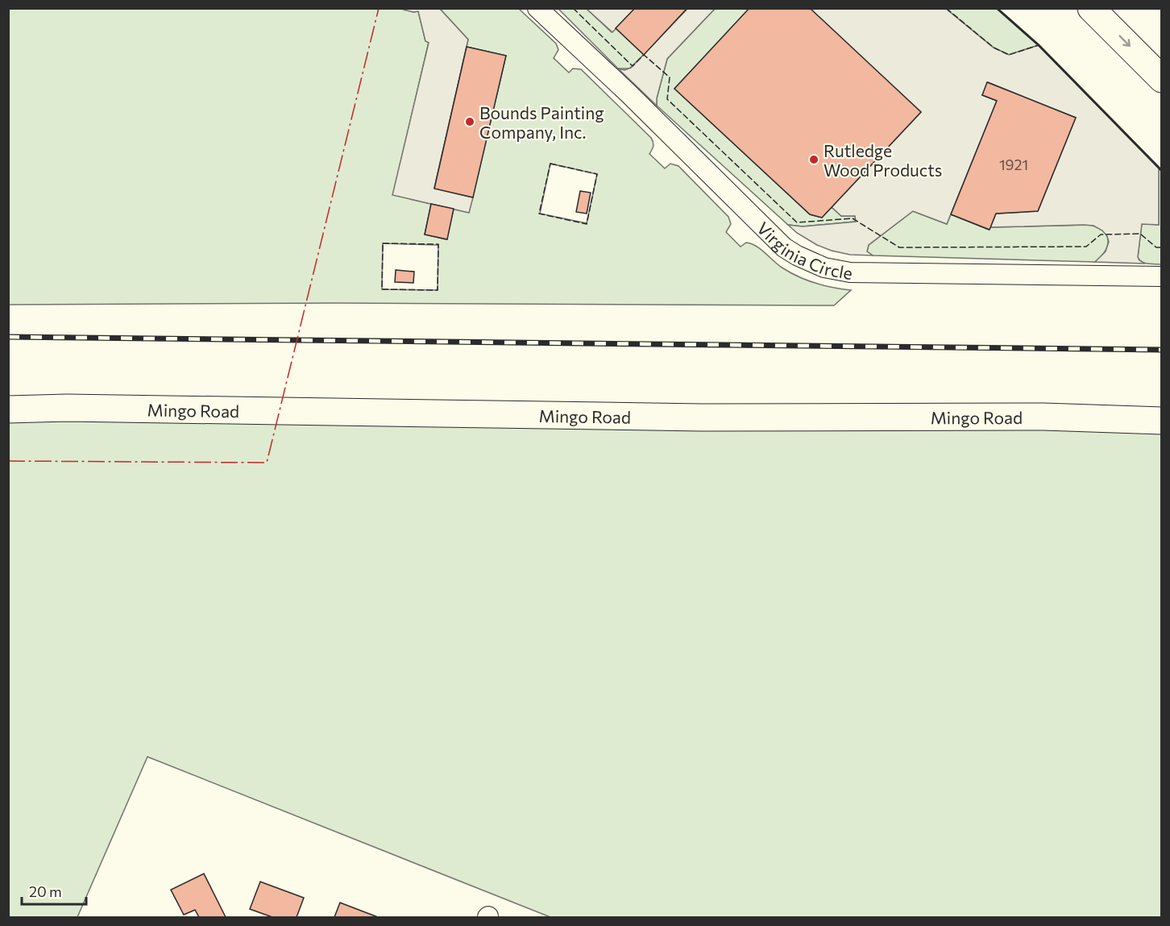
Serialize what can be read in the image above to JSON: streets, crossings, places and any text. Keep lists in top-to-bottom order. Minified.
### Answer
{"streets":{"street":["Virginia Circle","Mingo Road"]},"places":["Bounds Painting Company, Inc.","Rutledge Wood Products"],"house_numbers":["1921"],"scale_bar":"20 m"}
